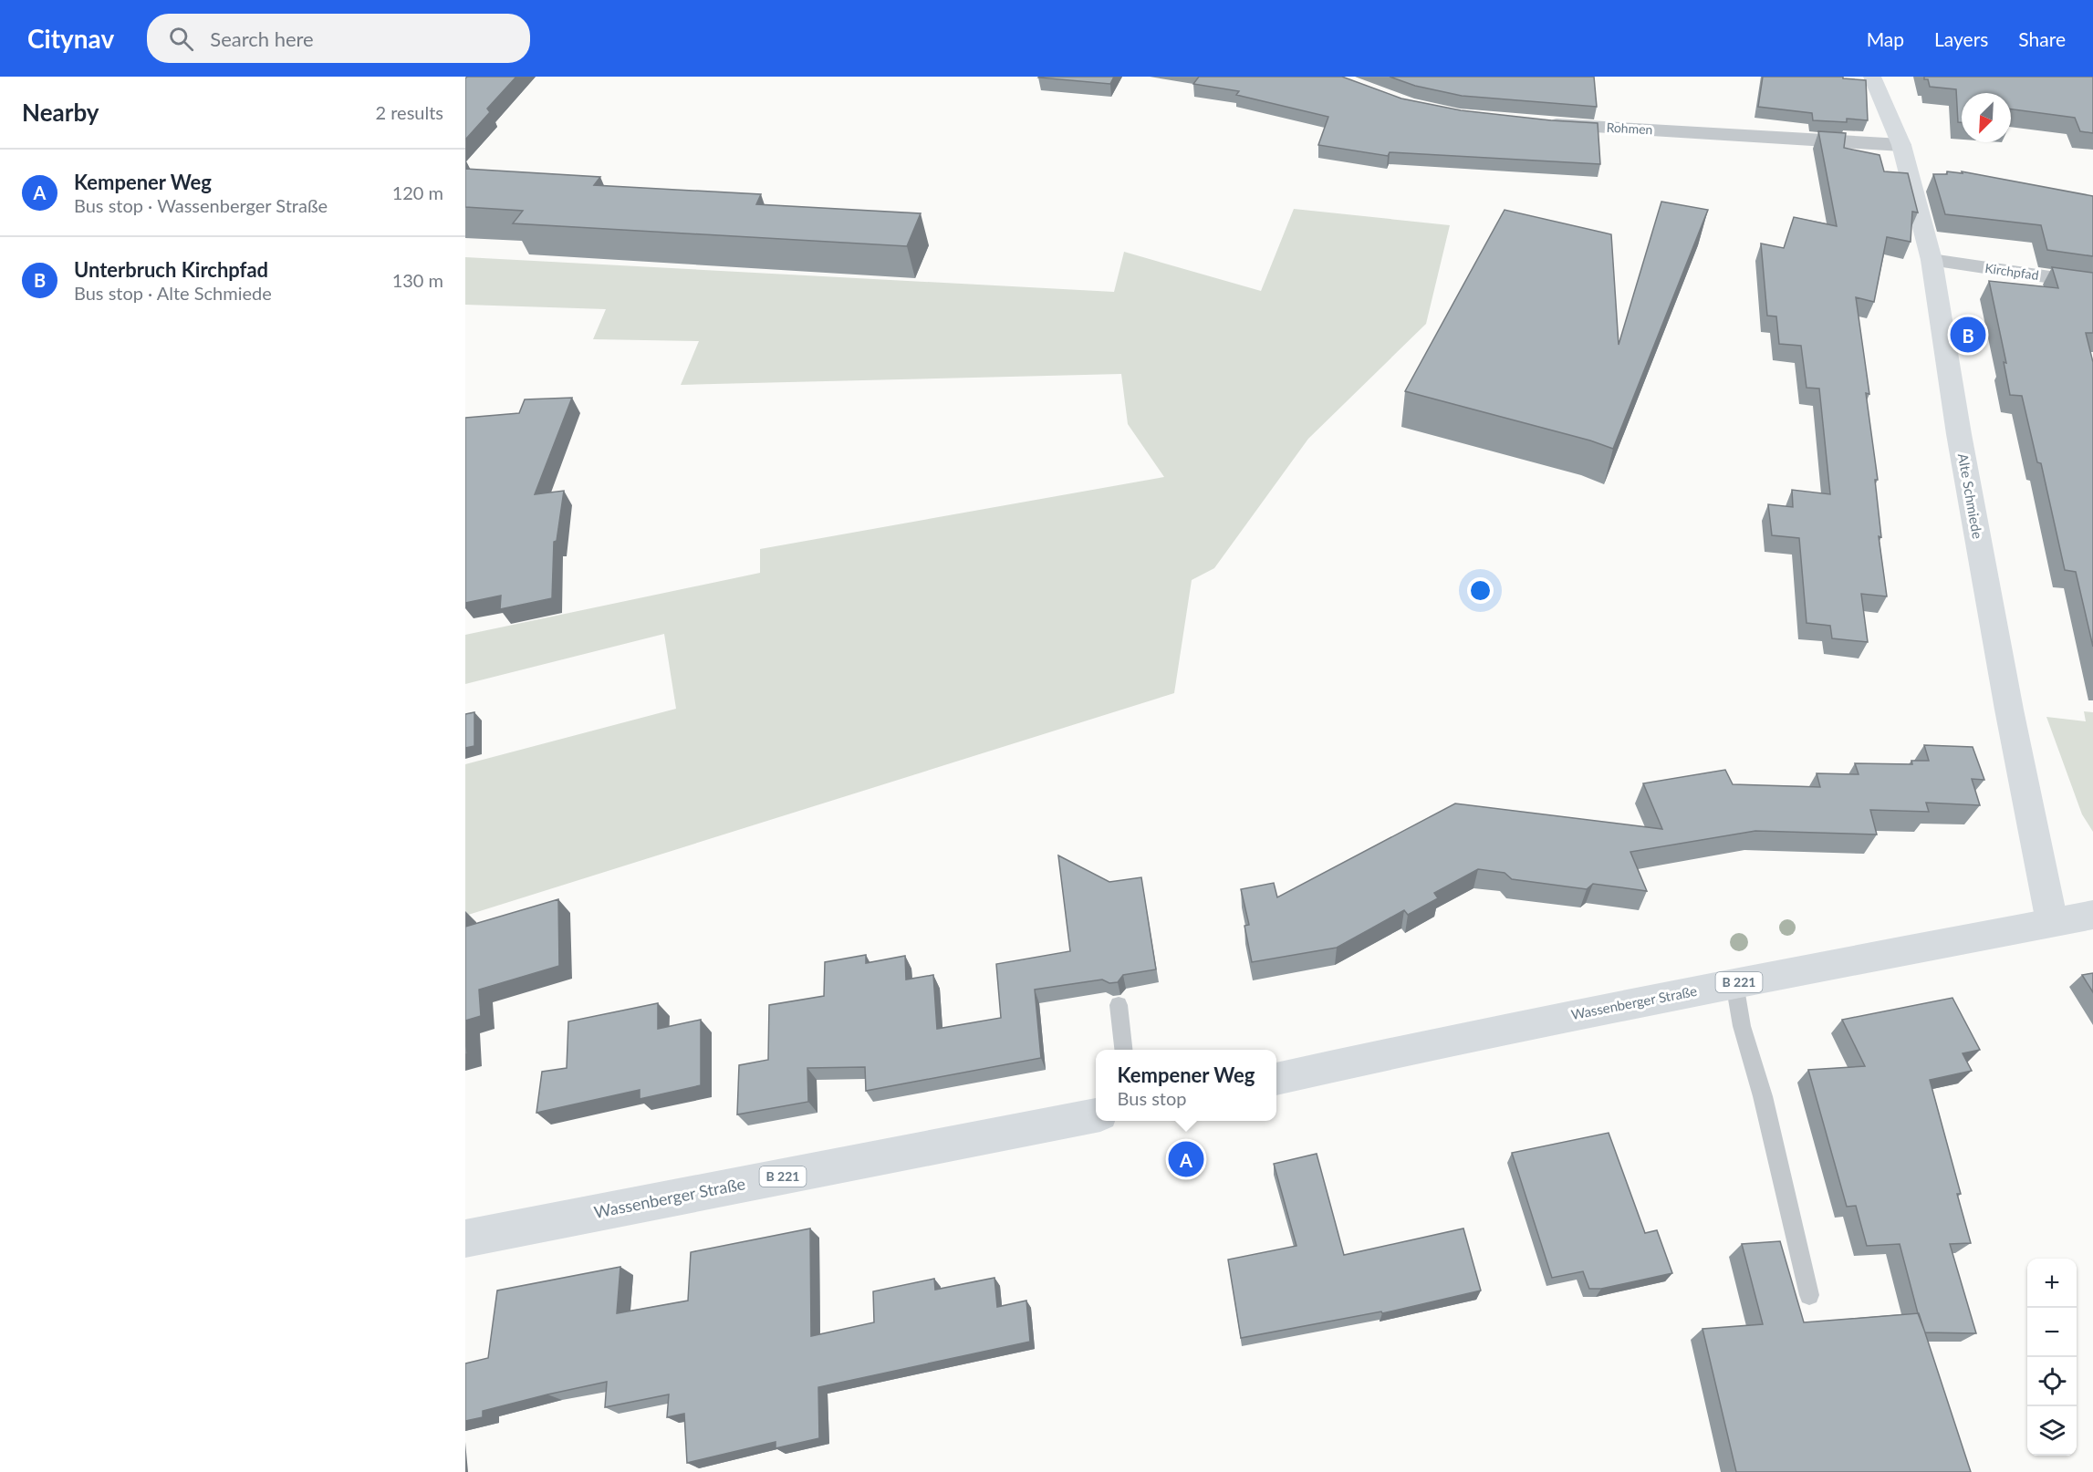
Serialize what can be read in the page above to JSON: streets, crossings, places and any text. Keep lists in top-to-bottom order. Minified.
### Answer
{"streets":{"street":["Rohmen","Kirchpfad","Alte Schmiede","B 221","Wassenberger Straße"]},"crossings":[["Rohmen","Alte Schmiede"],["Kirchpfad","Alte Schmiede"],["Alte Schmiede","Wassenberger Straße"]],"north":"bottom left","page":{"header":"Citynav","search":"Search here","nav":["Map","Layers","Share"],"heading":["Nearby","2 results"],"list":[{"mark":"A","name":"Kempener Weg","note":"Bus stop · Wassenberger Straße","value":"120 m"},{"mark":"B","name":"Unterbruch Kirchpfad","note":"Bus stop · Alte Schmiede","value":"130 m"}],"pins":["B","A"],"popup":["Kempener Weg","Bus stop"],"map_buttons":["+","−"]}}
